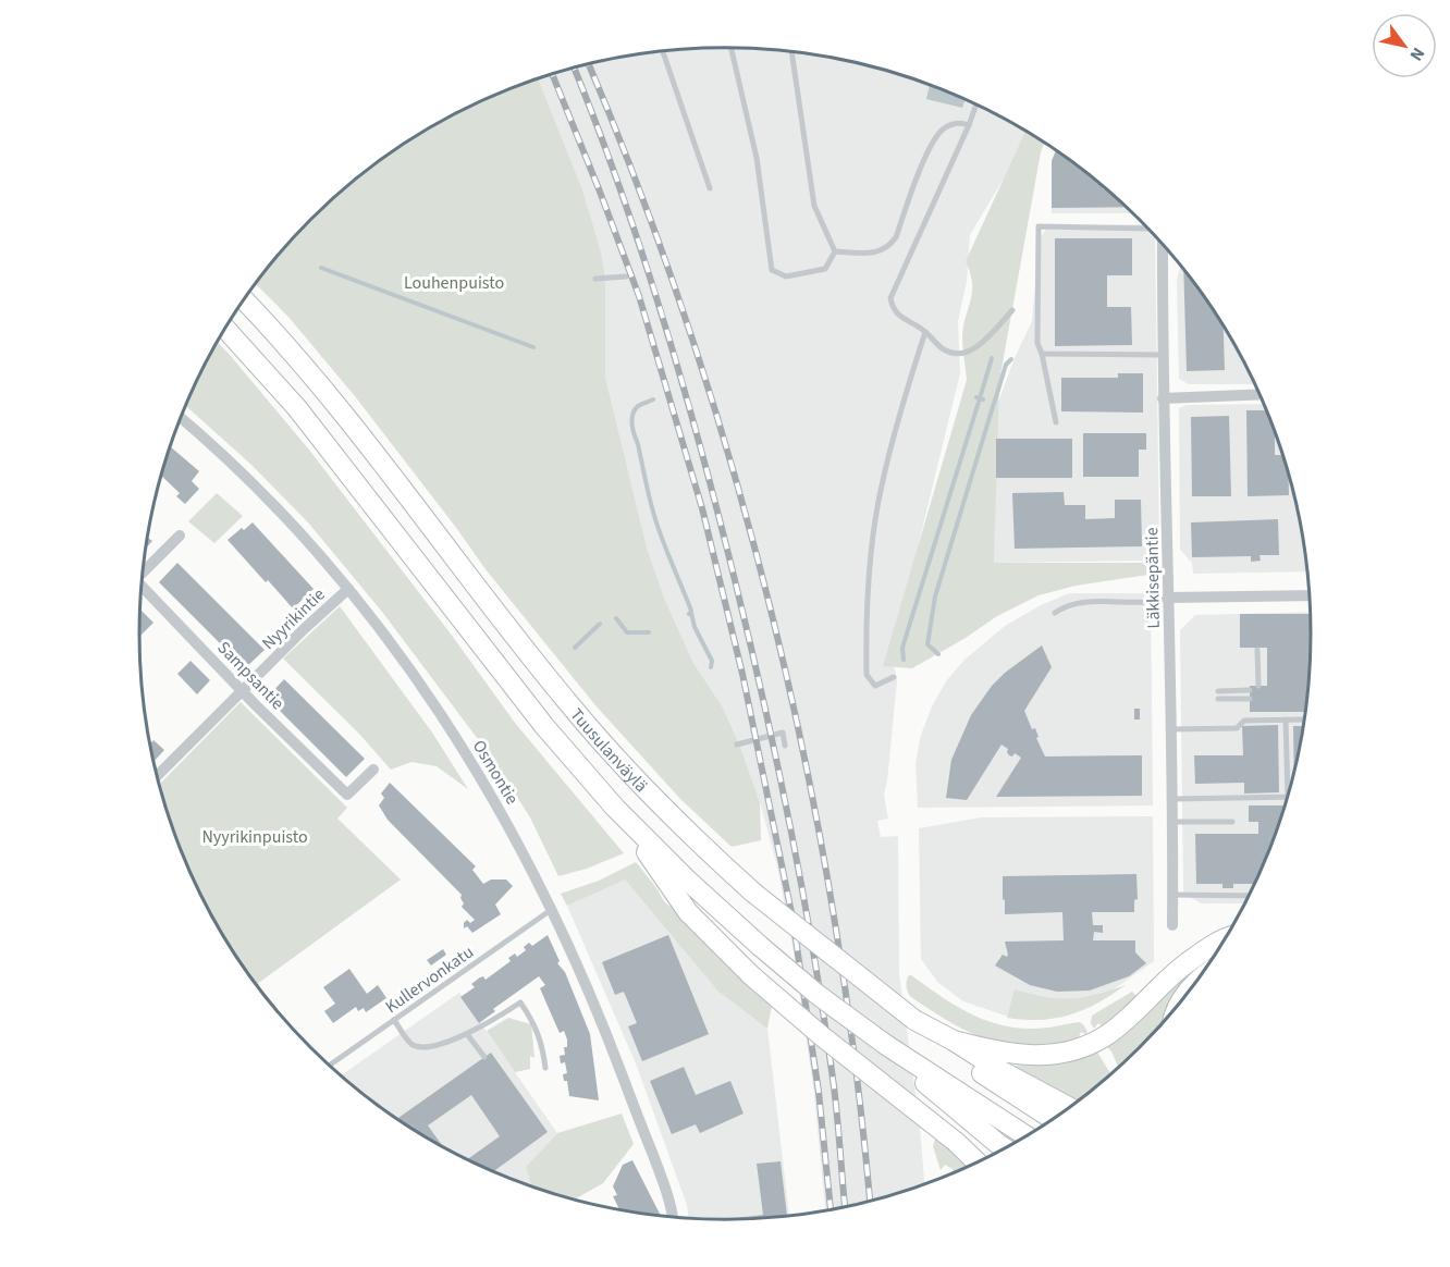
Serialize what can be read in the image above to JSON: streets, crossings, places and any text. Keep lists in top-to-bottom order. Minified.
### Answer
{"streets":{"highway":["Tuusulanväylä"],"street":["Läkkisepäntie","Nyyrikintie","Sampsantie","Osmontie"],"lane":["Kullervonkatu"]},"crossings":[["Nyyrikintie","Sampsantie"],["Nyyrikintie","Osmontie"],["Osmontie","Kullervonkatu"]],"parks":["Louhenpuisto","Nyyrikinpuisto"],"north":"bottom right"}
